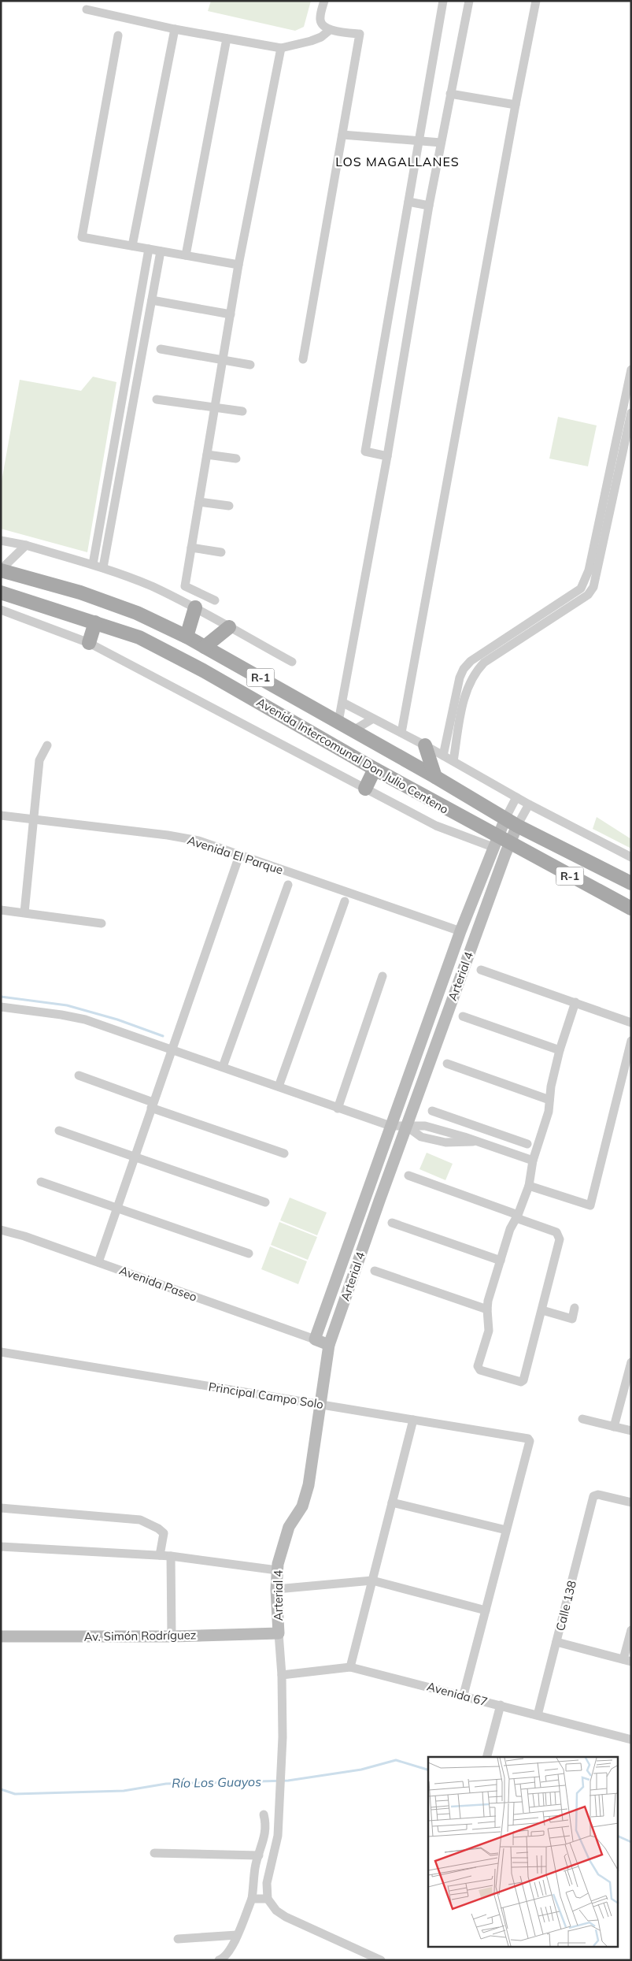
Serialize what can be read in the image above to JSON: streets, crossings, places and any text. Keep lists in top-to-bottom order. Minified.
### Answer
{"streets":{"main road":["R-1","Avenida Intercomunal Don Julio Centeno"],"street":["Avenida El Parque","Arterial 4","Avenida Paseo","Principal Campo Solo","Calle 138","Av. Simón Rodríguez","Avenida 67"]},"crossings":[["Avenida Intercomunal Don Julio Centeno","Arterial 4"],["Avenida El Parque","Arterial 4"],["Arterial 4","Avenida Paseo"],["Arterial 4","Principal Campo Solo"],["Arterial 4","Av. Simón Rodríguez"],["Arterial 4","Avenida 67"],["Calle 138","Avenida 67"]],"districts":["LOS MAGALLANES"],"water":["Río Los Guayos"]}
